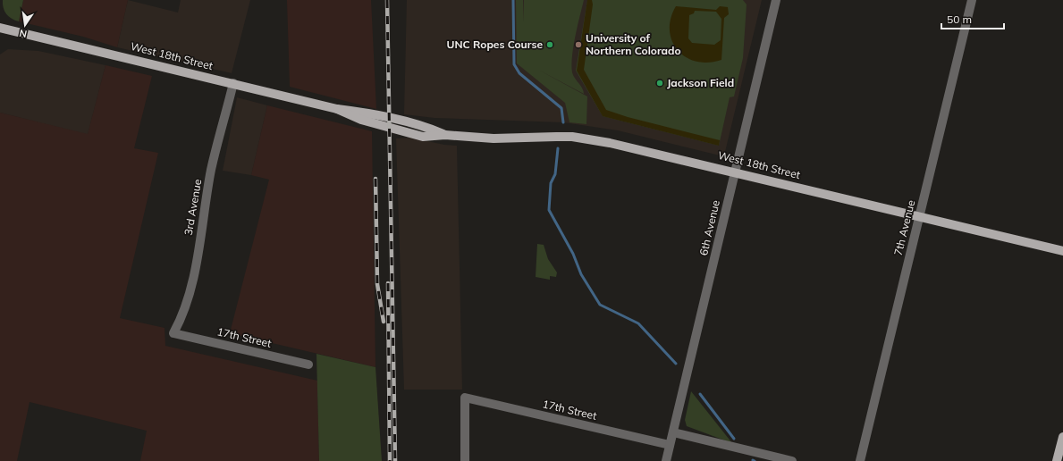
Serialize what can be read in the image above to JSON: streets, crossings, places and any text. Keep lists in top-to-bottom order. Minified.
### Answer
{"streets":{"main road":["West 18th Street"],"street":["3rd Avenue","6th Avenue","7th Avenue","17th Street"]},"crossings":[["West 18th Street","3rd Avenue"],["West 18th Street","6th Avenue"],["West 18th Street","7th Avenue"],["3rd Avenue","17th Street"],["6th Avenue","17th Street"]],"places":["UNC Ropes Course","University of Northern Colorado","Jackson Field"],"scale_bar":"50 m","north":"bottom"}
